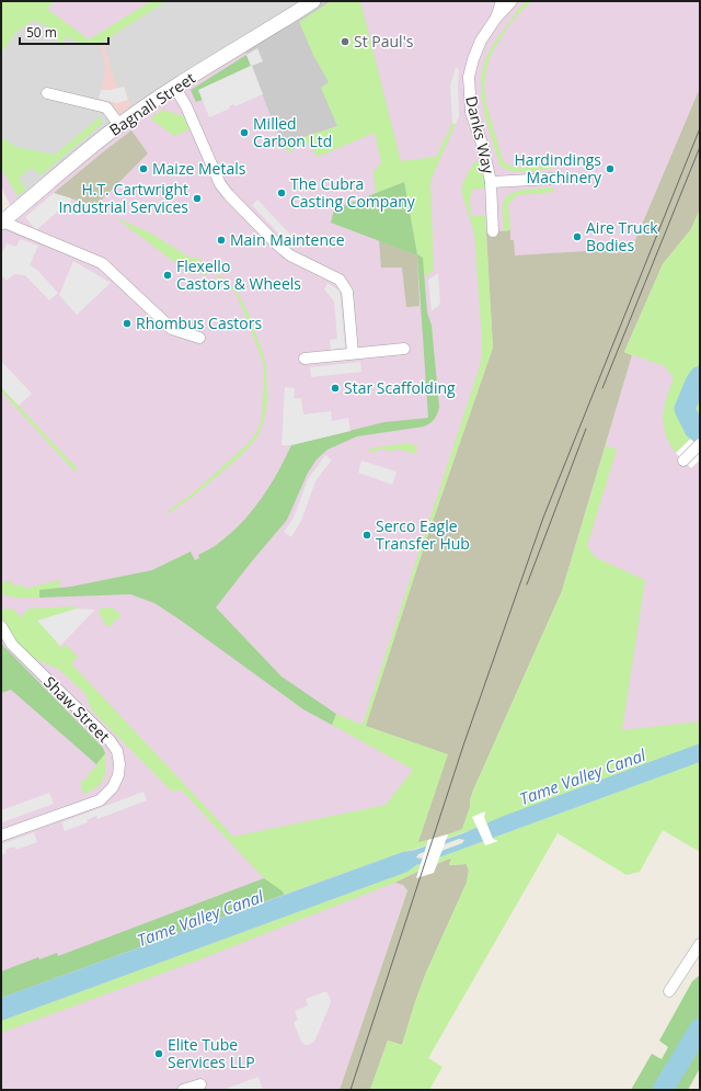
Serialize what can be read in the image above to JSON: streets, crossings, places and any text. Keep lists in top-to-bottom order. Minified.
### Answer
{"streets":{"street":["Bagnall Street","Danks Way","Shaw Street"]},"water":["Tame Valley Canal"],"places":["St Paul's","Milled Carbon Ltd","Maize Metals","Hardindings Machinery","The Cubra Casting Company","H.T. Cartwright Industrial Services","Aire Truck Bodies","Main Maintence","Flexello Castors & Wheels","Rhombus Castors","Star Scaffolding","Serco Eagle Transfer Hub","Elite Tube Services LLP"],"scale_bar":"50 m"}
